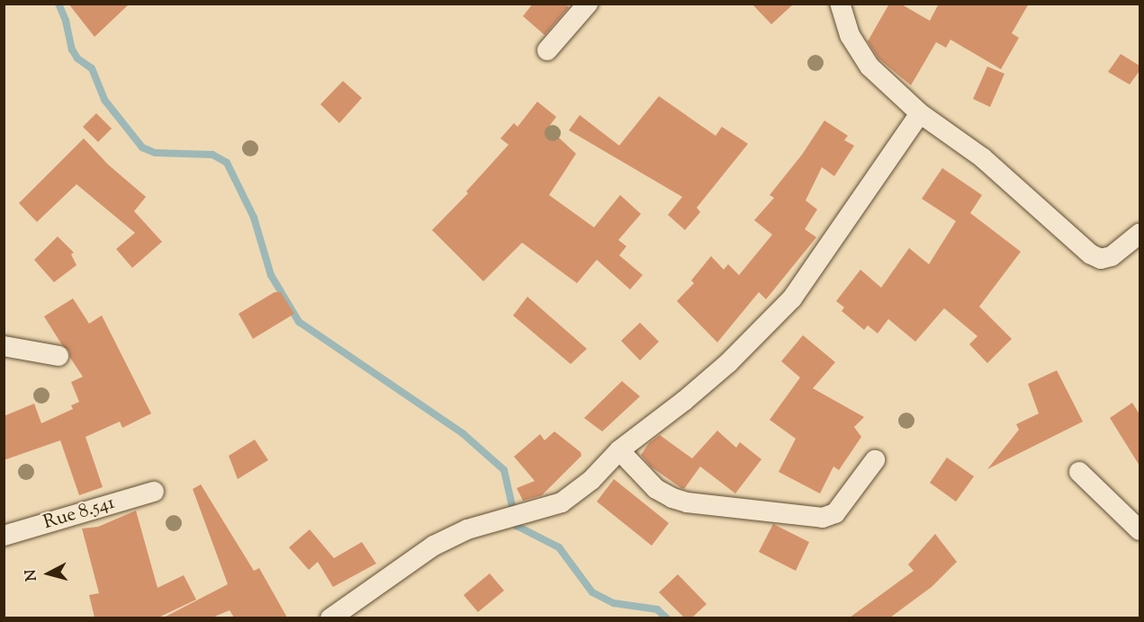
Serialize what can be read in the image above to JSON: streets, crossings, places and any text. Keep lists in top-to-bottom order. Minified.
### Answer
{"streets":{"street":["Rue 8.541"]},"north":"left"}
